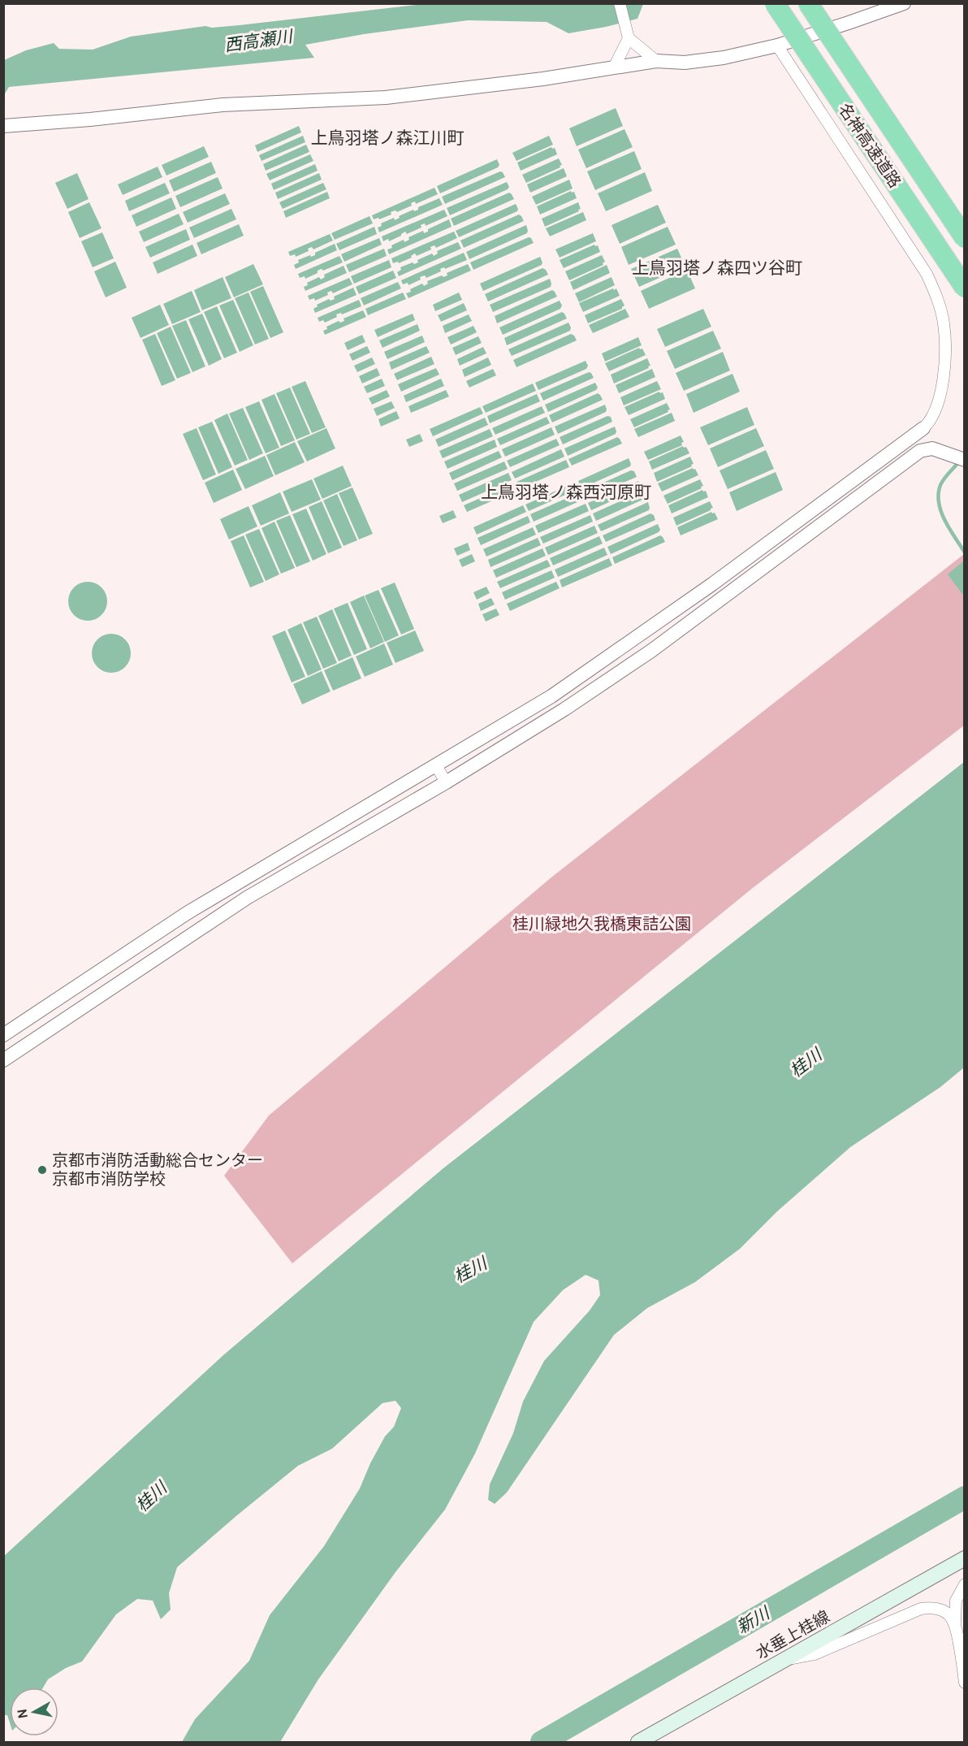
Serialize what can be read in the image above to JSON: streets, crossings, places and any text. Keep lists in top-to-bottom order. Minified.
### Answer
{"streets":{"highway":["名神高速道路"],"main road":["水垂上桂線"]},"districts":["上鳥羽塔ノ森江川町","上鳥羽塔ノ森四ツ谷町","上鳥羽塔ノ森西河原町"],"water":["西高瀬川","桂川","新川"],"parks":["桂川緑地久我橋東詰公園"],"places":["京都市消防活動総合センター 京都市消防学校"],"north":"left"}
